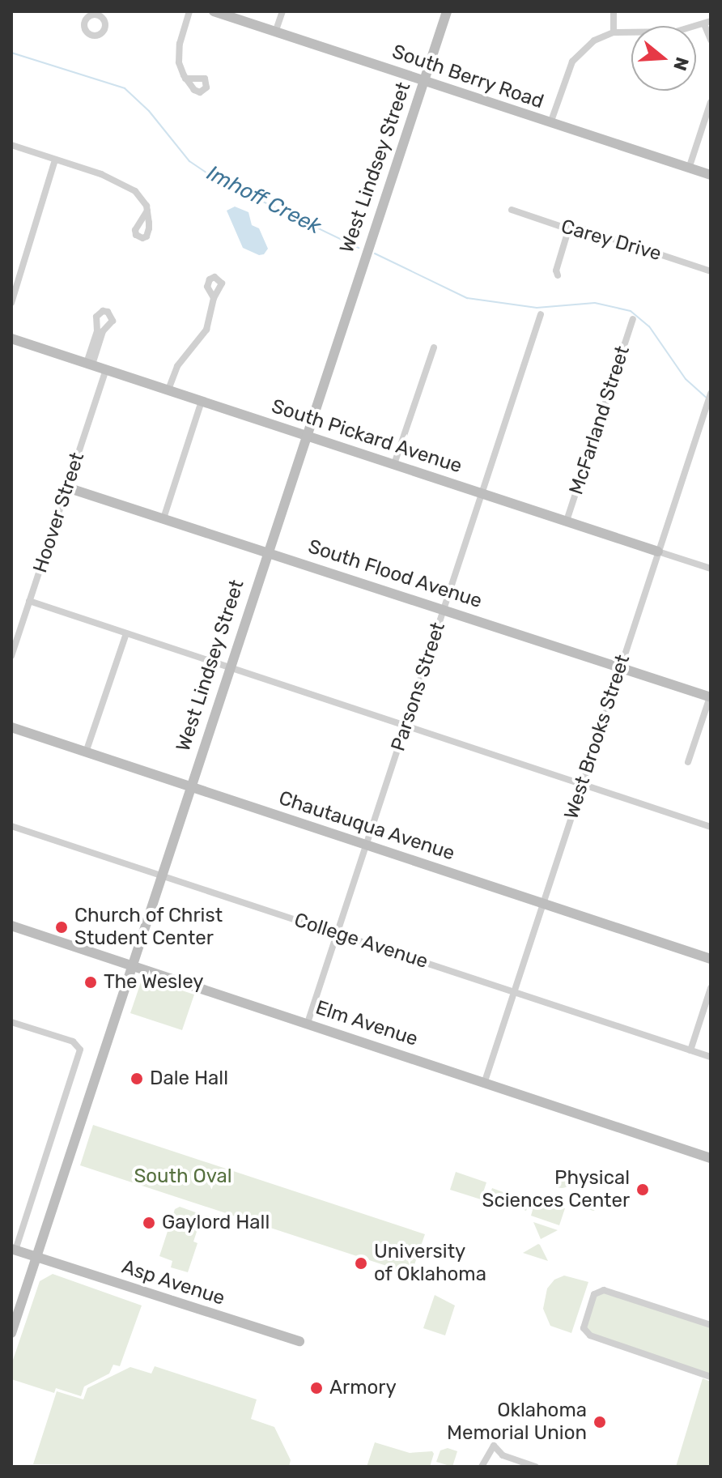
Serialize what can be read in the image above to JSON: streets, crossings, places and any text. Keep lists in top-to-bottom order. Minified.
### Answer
{"streets":{"street":["South Berry Road","West Lindsey Street","Carey Drive","McFarland Street","South Pickard Avenue","Hoover Street","South Flood Avenue","Parsons Street","West Brooks Street","Chautauqua Avenue","College Avenue","Elm Avenue","Asp Avenue"]},"crossings":[["South Berry Road","West Lindsey Street"],["West Lindsey Street","South Pickard Avenue"],["West Lindsey Street","South Flood Avenue"],["West Lindsey Street","Chautauqua Avenue"],["West Lindsey Street","College Avenue"],["West Lindsey Street","Elm Avenue"],["West Lindsey Street","Asp Avenue"],["McFarland Street","South Pickard Avenue"],["South Pickard Avenue","Hoover Street"],["South Pickard Avenue","Parsons Street"],["South Pickard Avenue","West Brooks Street"],["Hoover Street","South Flood Avenue"],["South Flood Avenue","Parsons Street"],["South Flood Avenue","West Brooks Street"],["Parsons Street","Chautauqua Avenue"],["Parsons Street","College Avenue"],["Parsons Street","Elm Avenue"],["West Brooks Street","Chautauqua Avenue"],["West Brooks Street","College Avenue"],["West Brooks Street","Elm Avenue"]],"water":["Imhoff Creek"],"parks":["South Oval"],"places":["Church of Christ Student Center","The Wesley","Dale Hall","Physical Sciences Center","Gaylord Hall","University of Oklahoma","Armory","Oklahoma Memorial Union"],"north":"right"}
